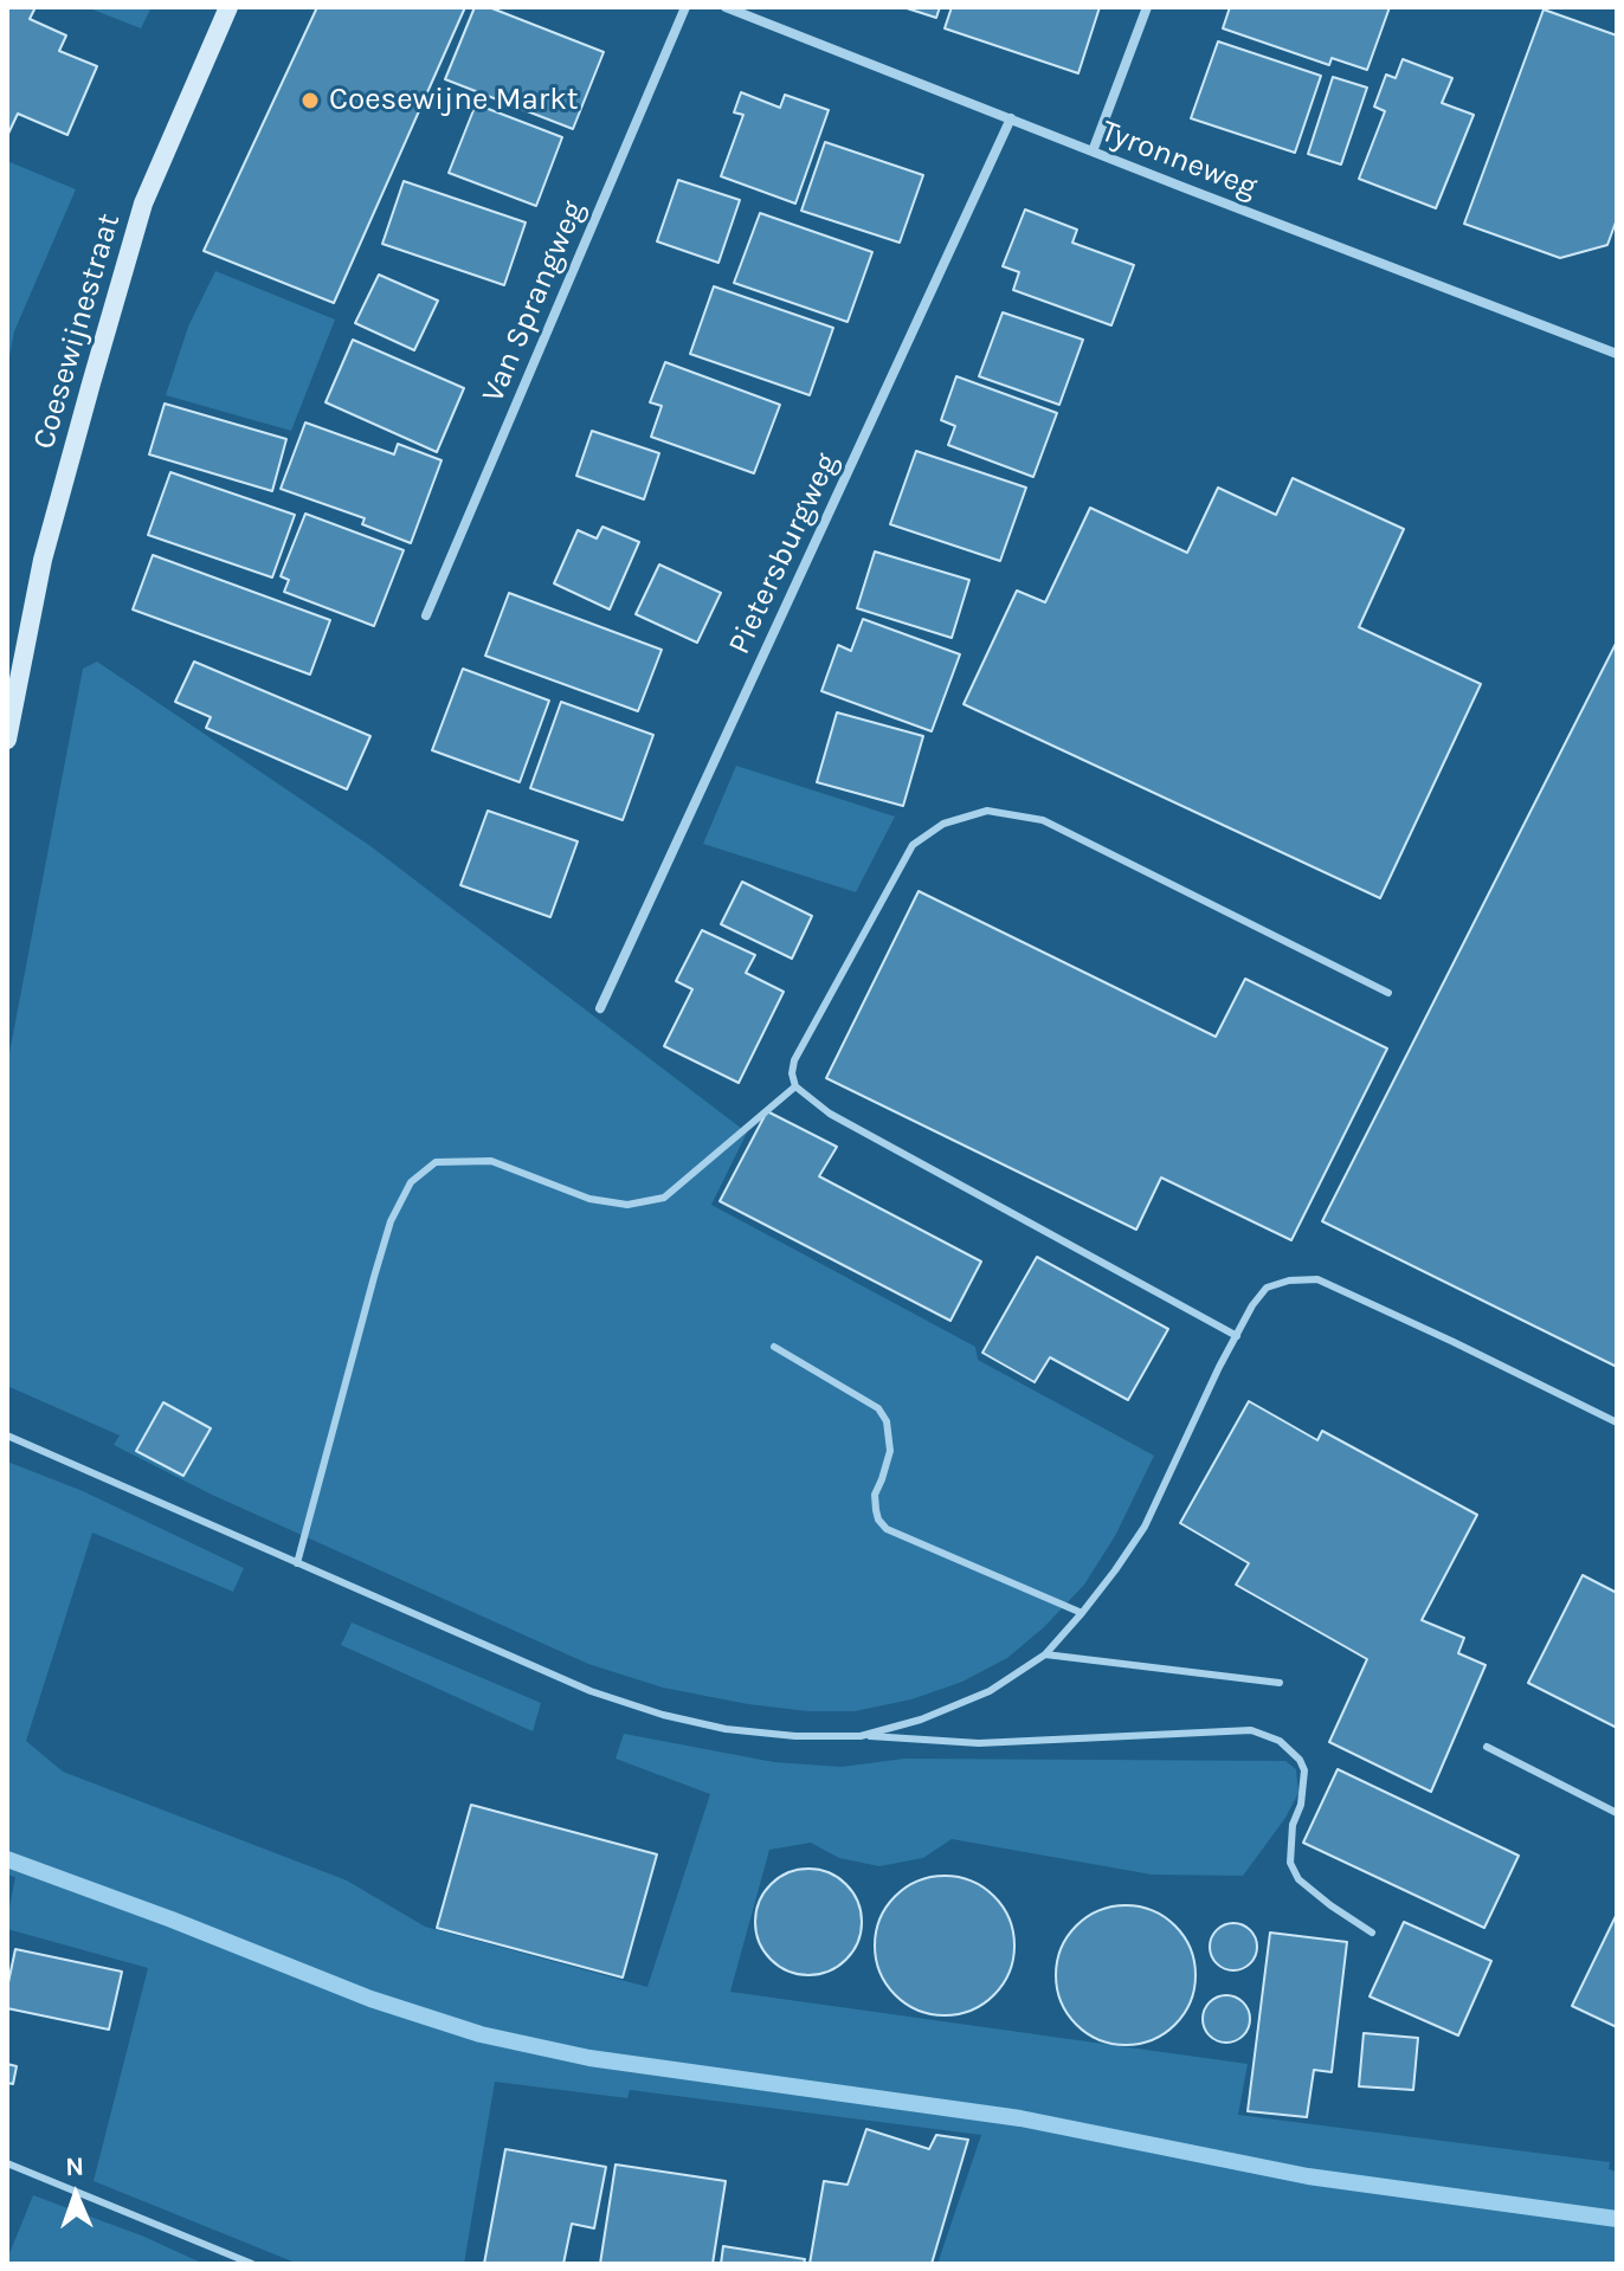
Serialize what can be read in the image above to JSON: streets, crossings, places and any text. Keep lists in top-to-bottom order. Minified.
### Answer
{"streets":{"main road":["Coesewijnestraat"],"street":["Tyronneweg","Van Sprangweg","Pietersburgweg"]},"crossings":[["Tyronneweg","Pietersburgweg"]],"places":["Coesewijne Markt"],"north":"top"}
